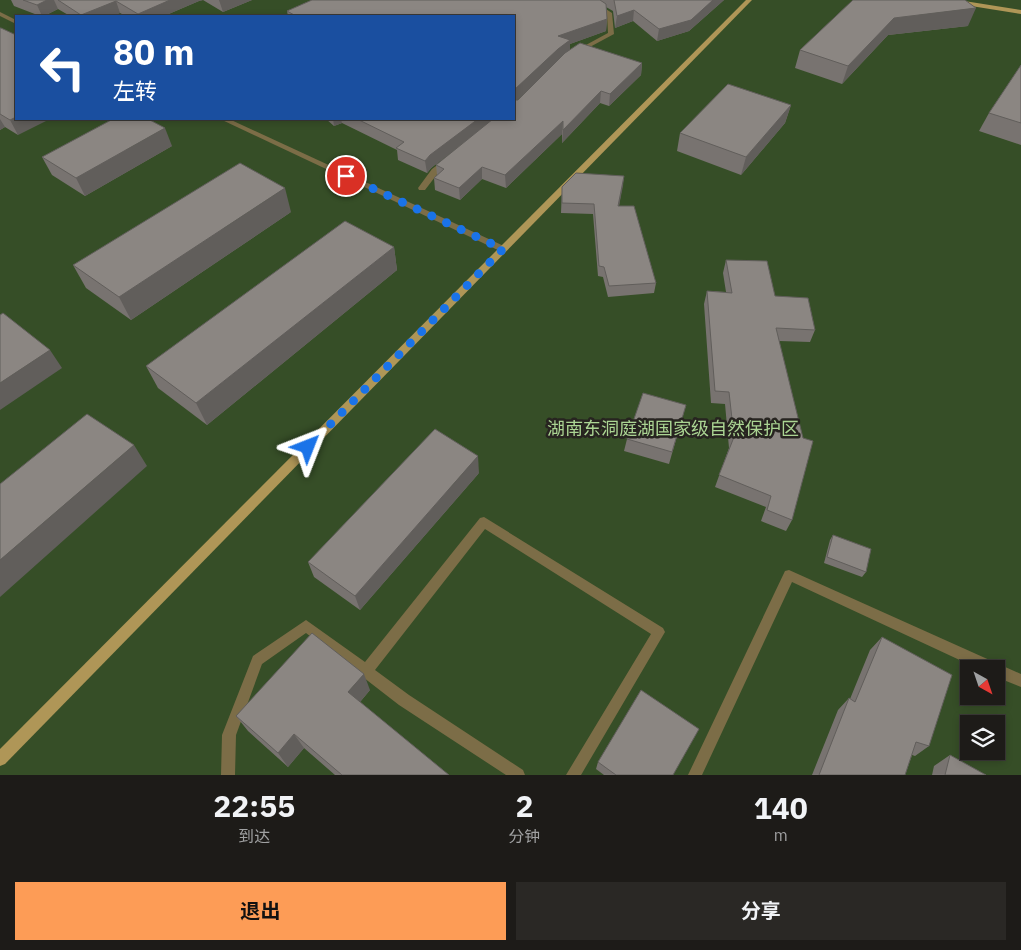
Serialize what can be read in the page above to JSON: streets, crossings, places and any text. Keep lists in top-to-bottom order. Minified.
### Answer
{"parks":["湖南东洞庭湖国家级自然保护区"],"north":"bottom right","page":{"turn":["80 m","左转"],"eta":["22:55","到达","2","分钟","140","m"],"buttons":["退出","分享"]}}
